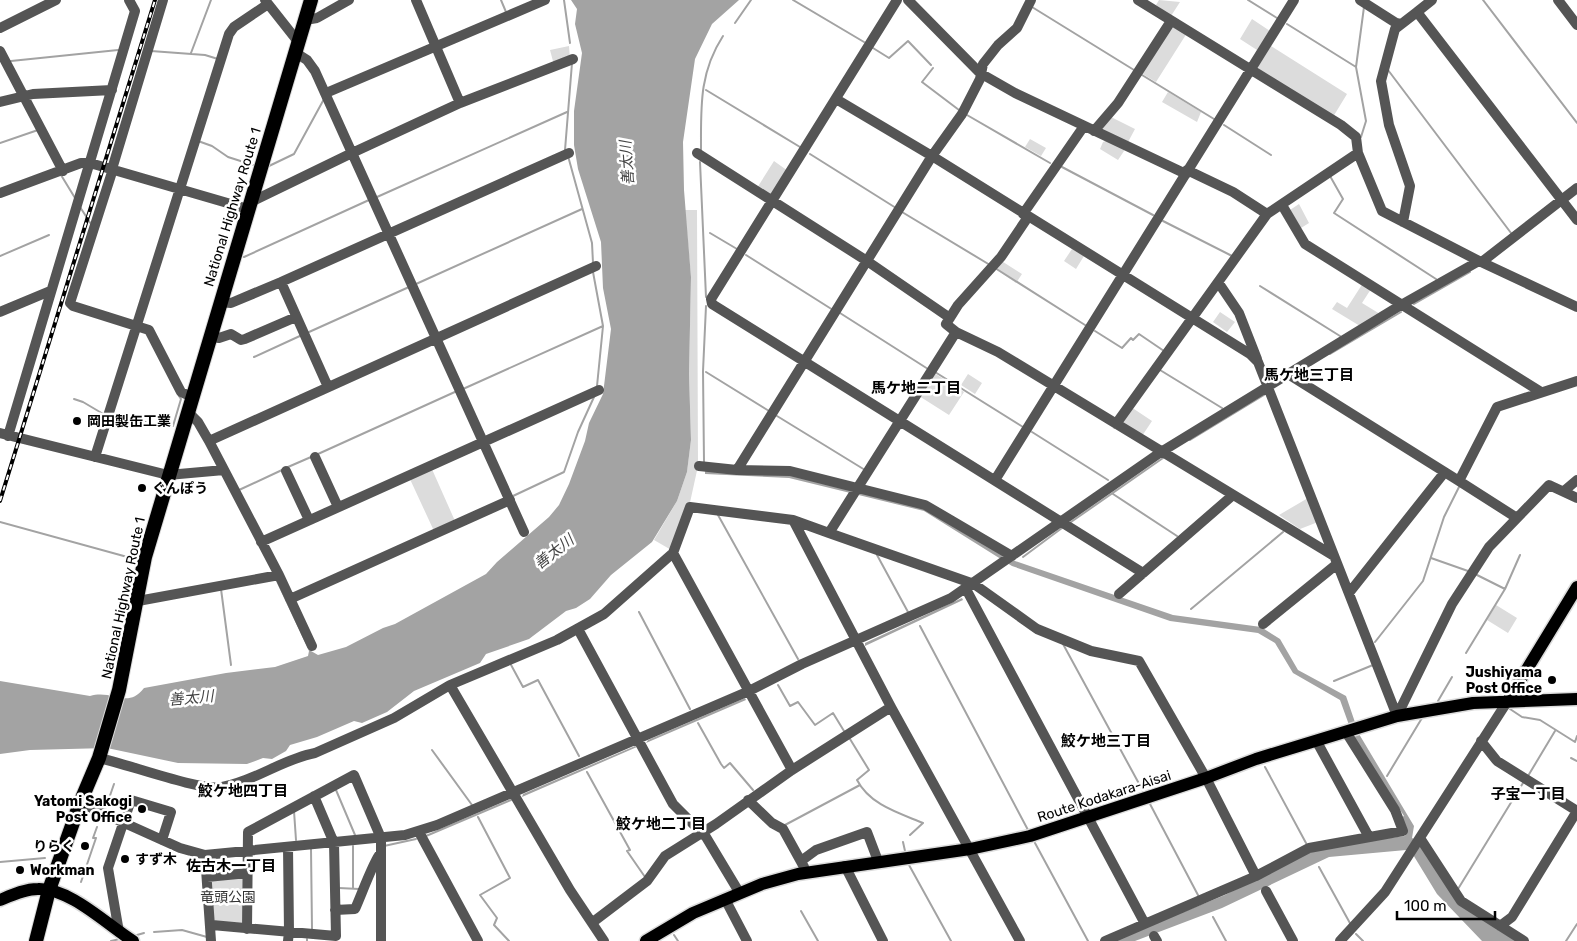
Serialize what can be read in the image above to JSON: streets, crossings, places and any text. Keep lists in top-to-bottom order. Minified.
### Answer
{"streets":{"highway":["National Highway Route 1"],"main road":["Route Kodakara-Aisai"]},"districts":["馬ケ地三丁目","馬ケ地二丁目","鮫ケ地三丁目","鮫ケ地四丁目","子宝一丁目","鮫ケ地二丁目","佐古木一丁目"],"water":["善太川"],"parks":["竜頭公園"],"places":["岡田製缶工業","ぐんぽう","Jushiyama Post Office","Yatomi Sakogi Post Office","りらく","すず木","Workman"],"scale_bar":"100 m"}
